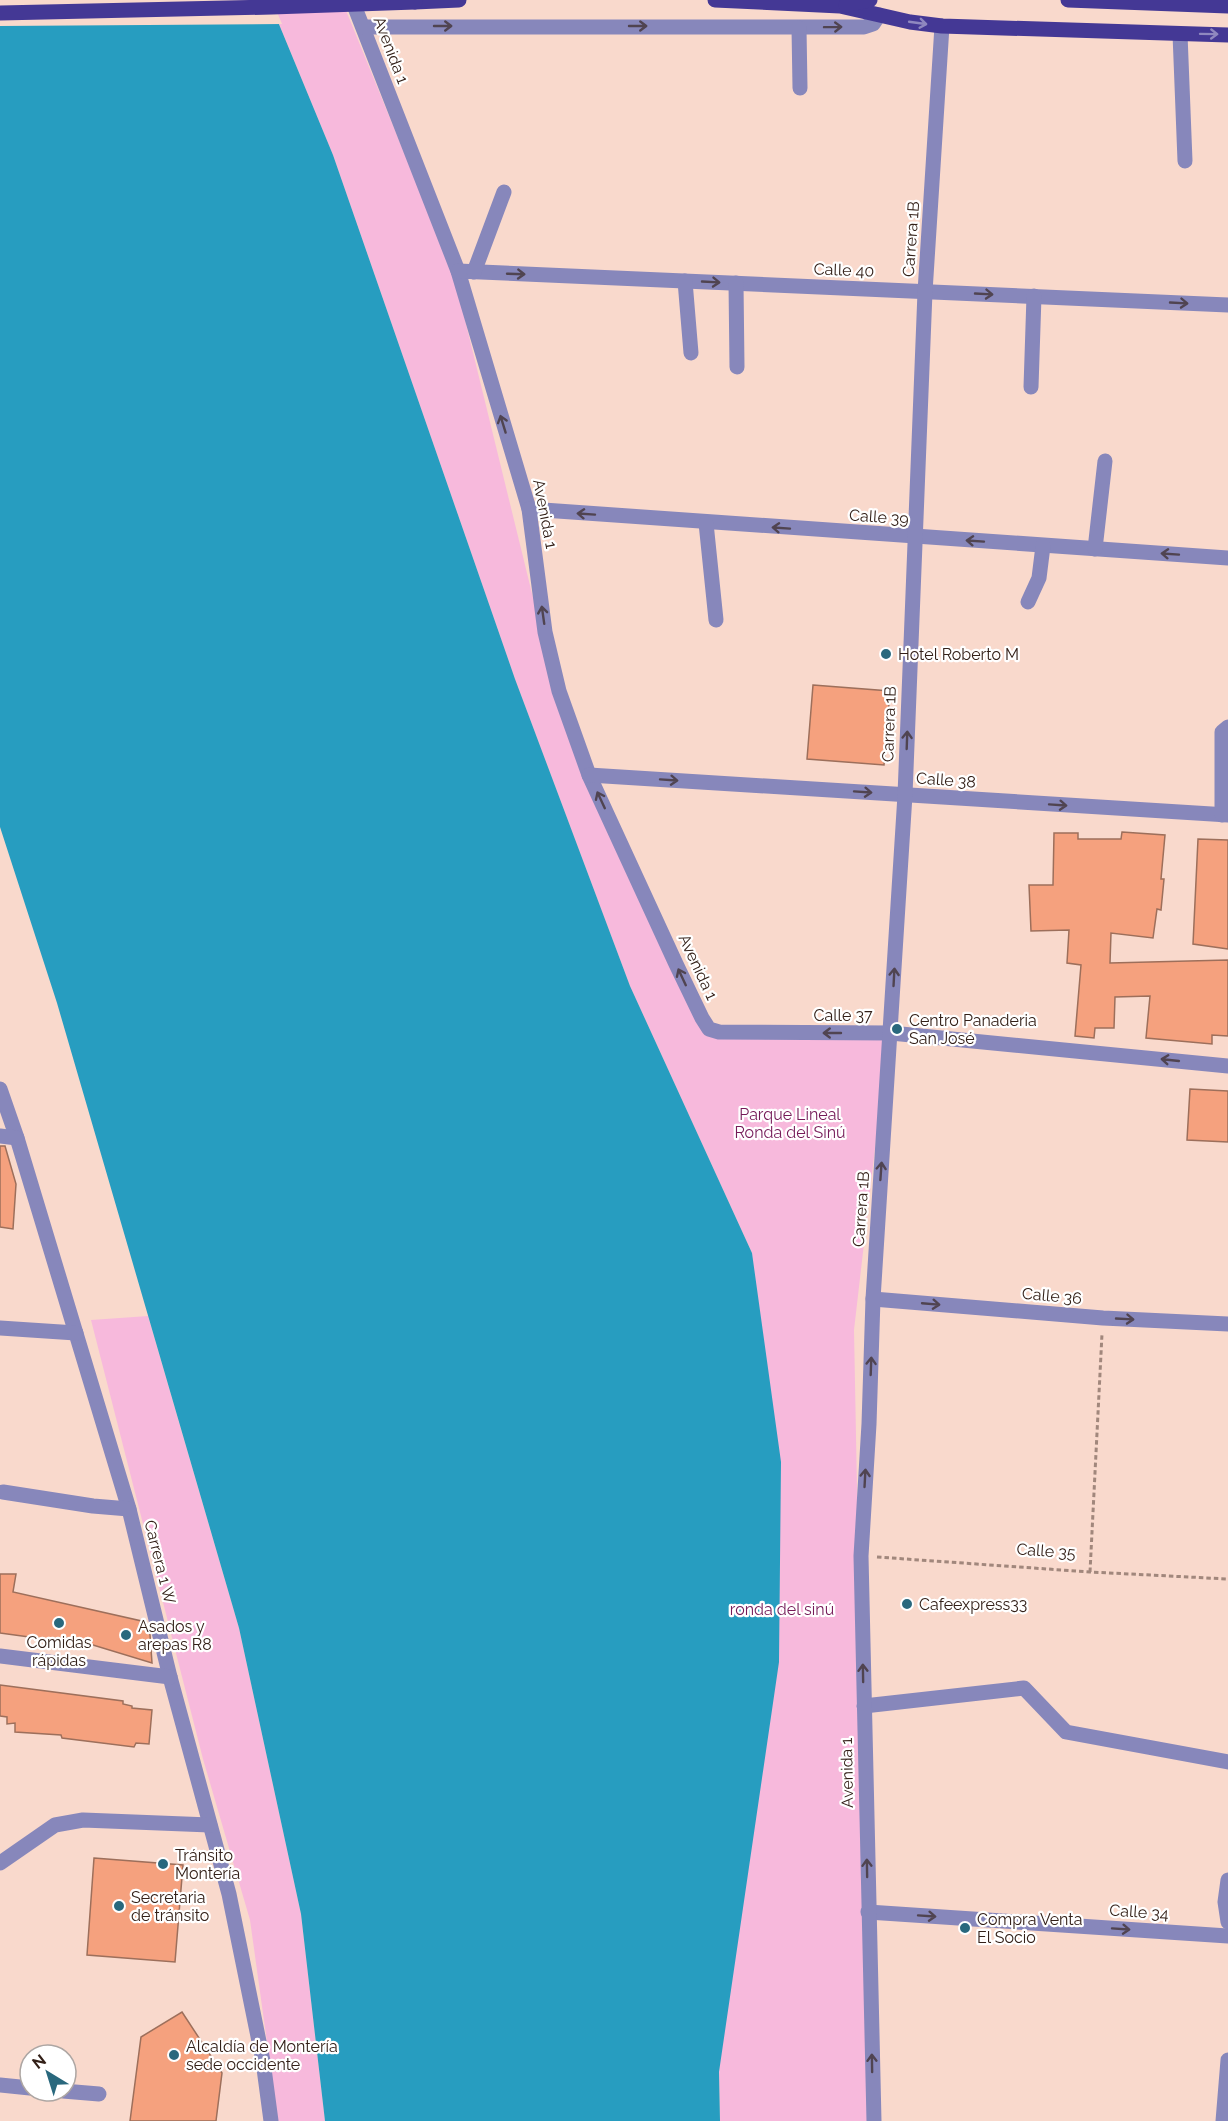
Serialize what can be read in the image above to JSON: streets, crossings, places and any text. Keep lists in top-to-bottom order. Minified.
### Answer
{"streets":{"street":["Avenida 1","Carrera 1B","Calle 40","Calle 39","Calle 38","Calle 37","Calle 36","Carrera 1 W","Calle 34"],"path":["Calle 35"]},"crossings":[["Avenida 1","Carrera 1B"],["Avenida 1","Calle 40"],["Avenida 1","Calle 39"],["Avenida 1","Calle 38"],["Avenida 1","Calle 37"],["Avenida 1","Calle 35"],["Avenida 1","Calle 34"],["Carrera 1B","Calle 40"],["Carrera 1B","Calle 39"],["Carrera 1B","Calle 38"],["Carrera 1B","Calle 37"],["Carrera 1B","Calle 36"]],"one_way":["Avenida 1","Carrera 1B","Calle 40","Calle 39","Calle 38","Calle 37","Calle 36","Calle 34"],"parks":["Parque Lineal Ronda del Sinú","ronda del sinú"],"places":["Hotel Roberto M","Centro Panaderia San José","Cafeexpress33","Comidas rápidas","Asados y arepas R8","Tránsito Montería","Secretaria de tránsito","Compra Venta El Socio","Alcaldía de Montería sede occidente"],"north":"top left"}
